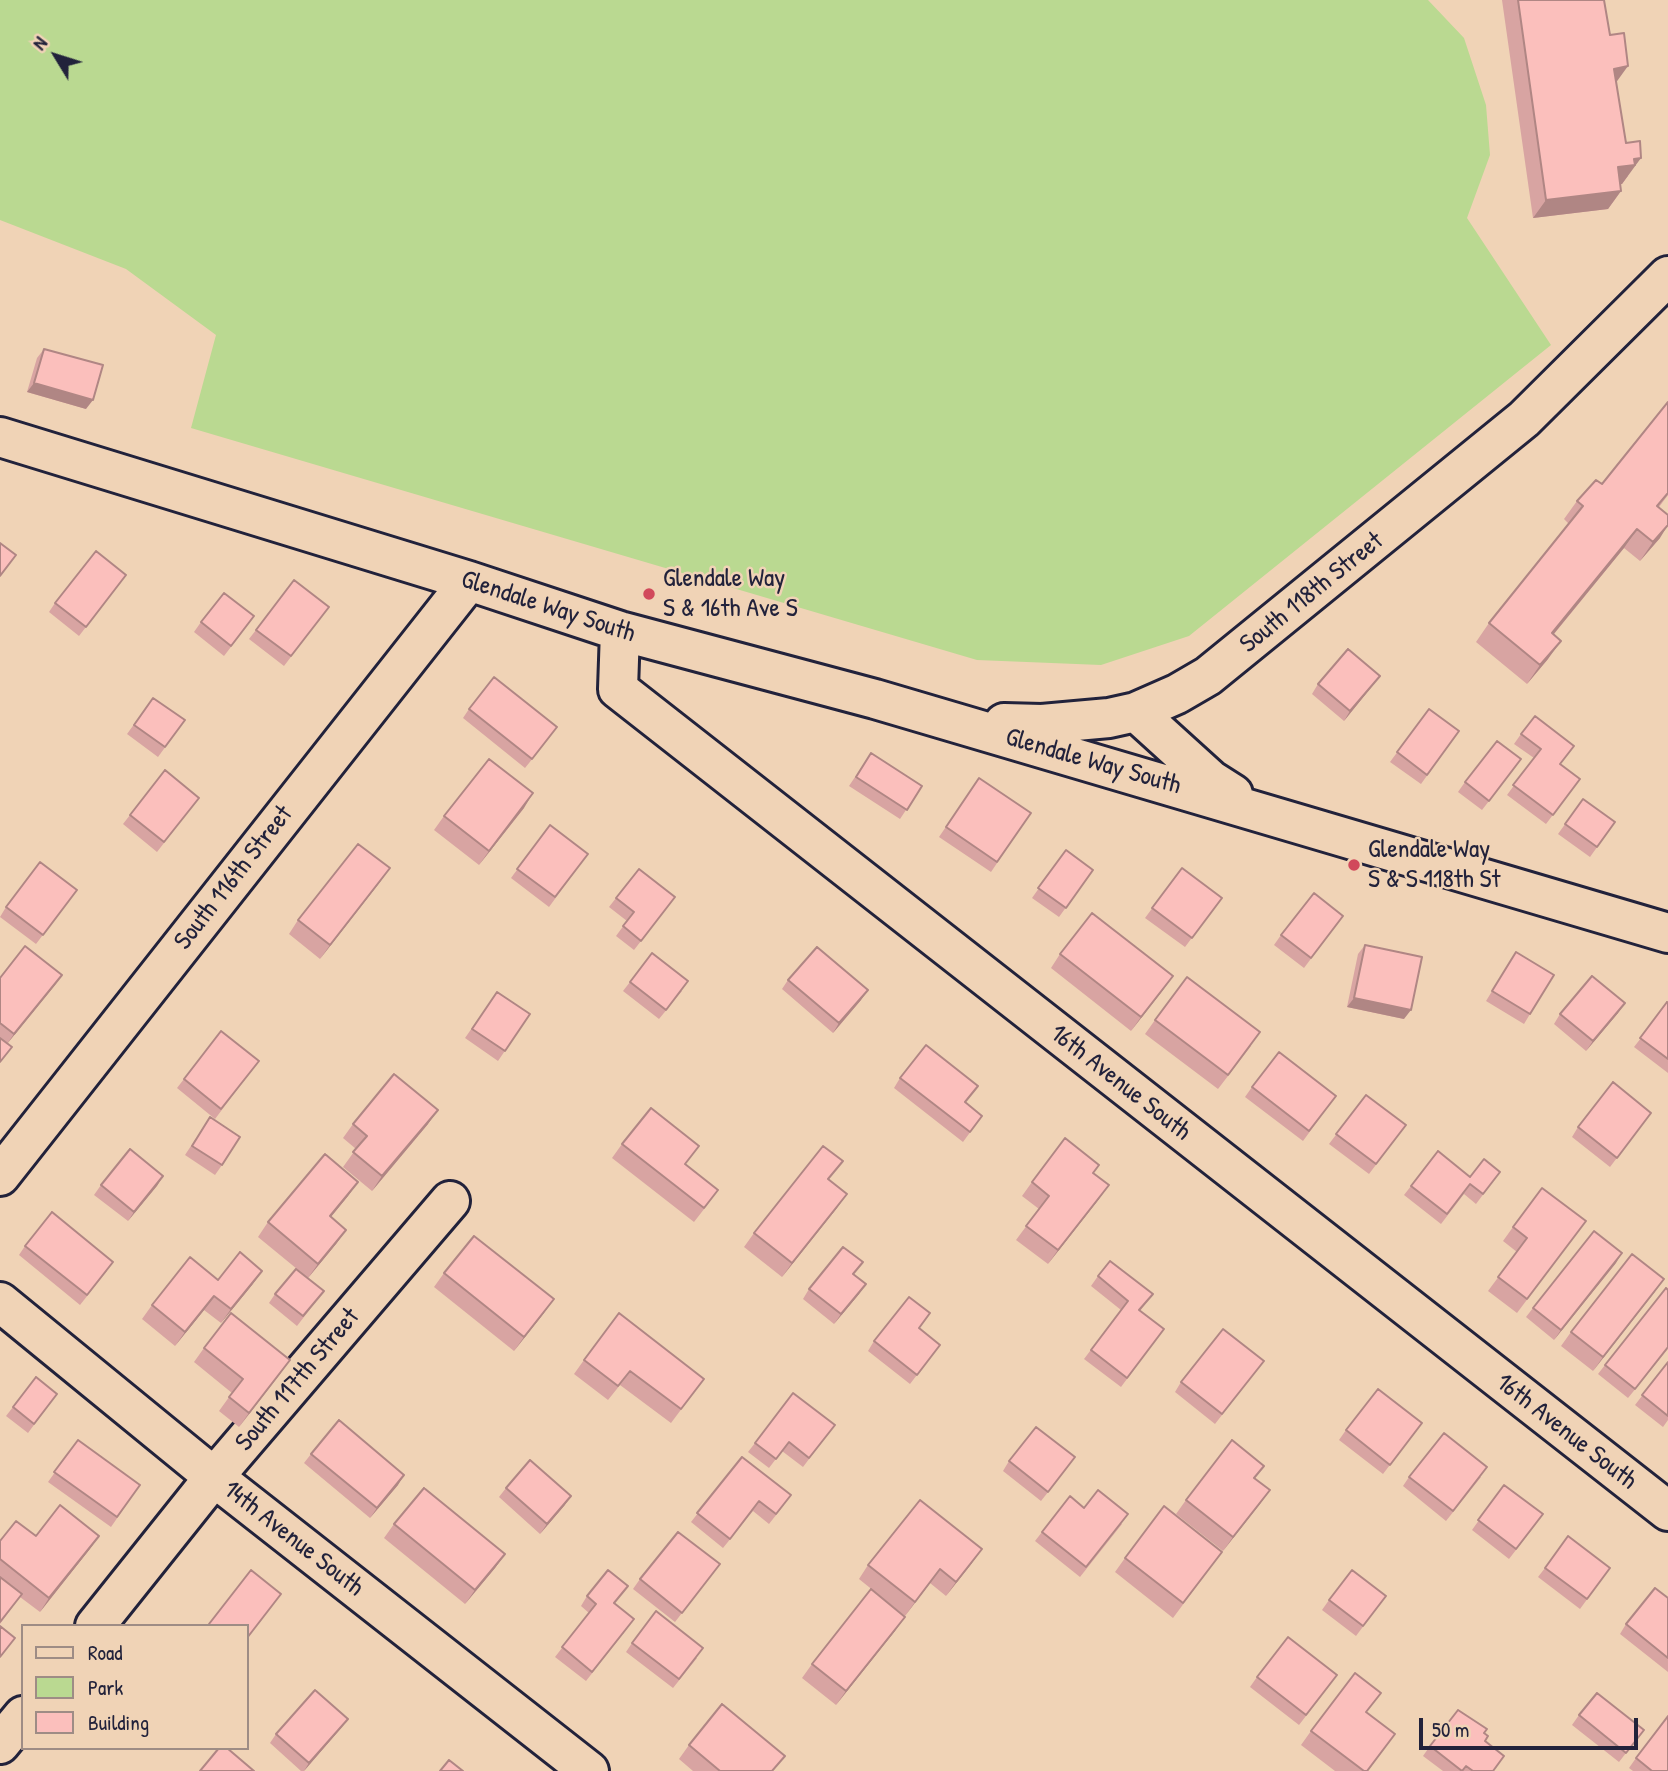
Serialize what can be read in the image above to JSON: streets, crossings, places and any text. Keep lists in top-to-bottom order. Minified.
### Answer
{"streets":{"street":["South 118th Street","Glendale Way South","South 116th Street","16th Avenue South","South 117th Street","14th Avenue South"]},"crossings":[["South 118th Street","Glendale Way South"],["Glendale Way South","South 116th Street"],["Glendale Way South","16th Avenue South"],["South 117th Street","14th Avenue South"]],"places":["Glendale Way S & 16th Ave S","Glendale Way S & S 118th St"],"legend":["Road","Park","Building"],"scale_bar":"50 m","north":"top left"}
